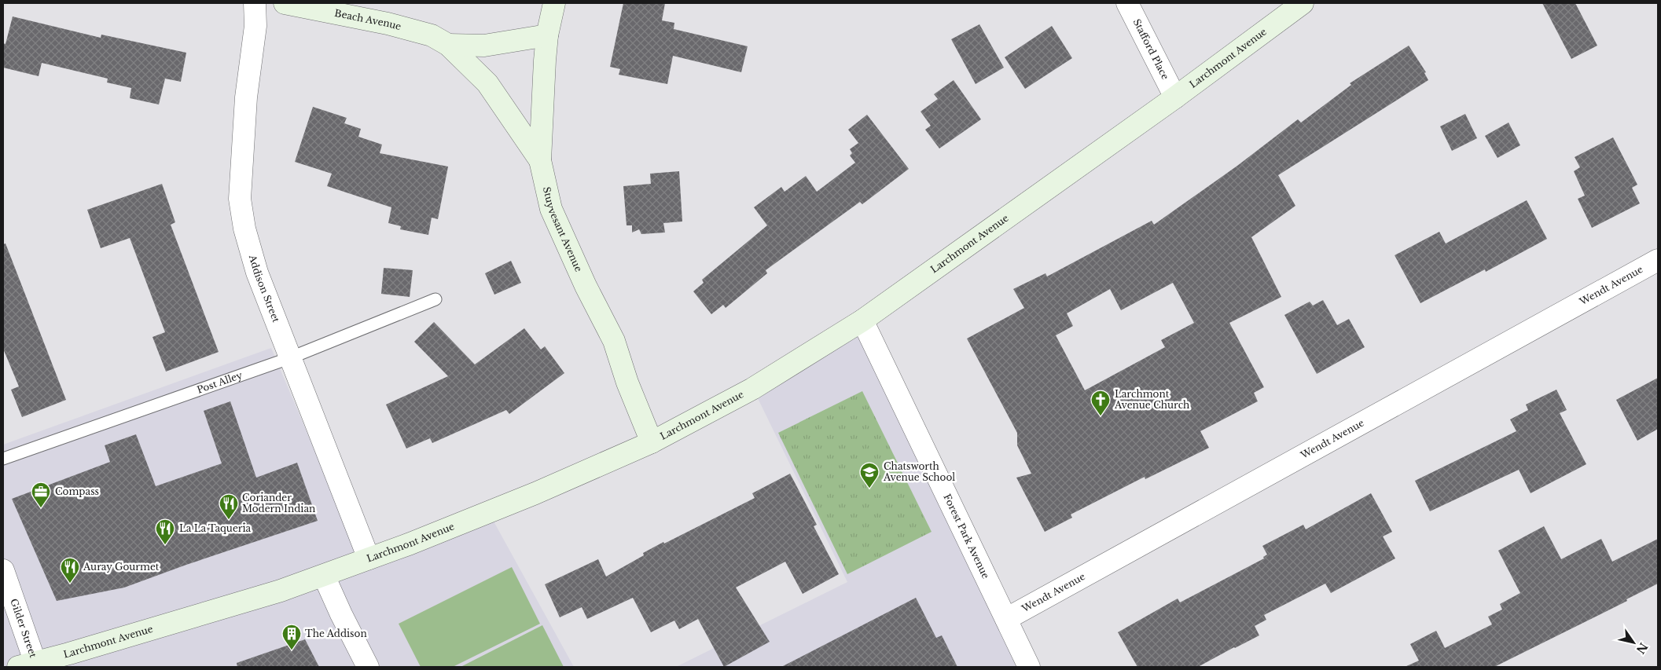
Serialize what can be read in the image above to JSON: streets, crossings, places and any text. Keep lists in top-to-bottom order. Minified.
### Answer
{"streets":{"street":["Beach Avenue","Stafford Place","Larchmont Avenue","Stuyvesant Avenue","Wendt Avenue","Addison Street","Forest Park Avenue","Gilder Street"],"lane":["Post Alley"]},"crossings":[["Beach Avenue","Stuyvesant Avenue"],["Stafford Place","Larchmont Avenue"],["Larchmont Avenue","Stuyvesant Avenue"],["Larchmont Avenue","Addison Street"],["Larchmont Avenue","Forest Park Avenue"],["Larchmont Avenue","Gilder Street"],["Wendt Avenue","Forest Park Avenue"],["Addison Street","Post Alley"]],"places":{"church":["Larchmont Avenue Church"],"school or university":["Chatsworth Avenue School"],"office":["Compass"],"restaurant":["Coriander Modern Indian","La La Taqueria","Auray Gourmet"],"building":["The Addison"]},"north":"bottom right"}
